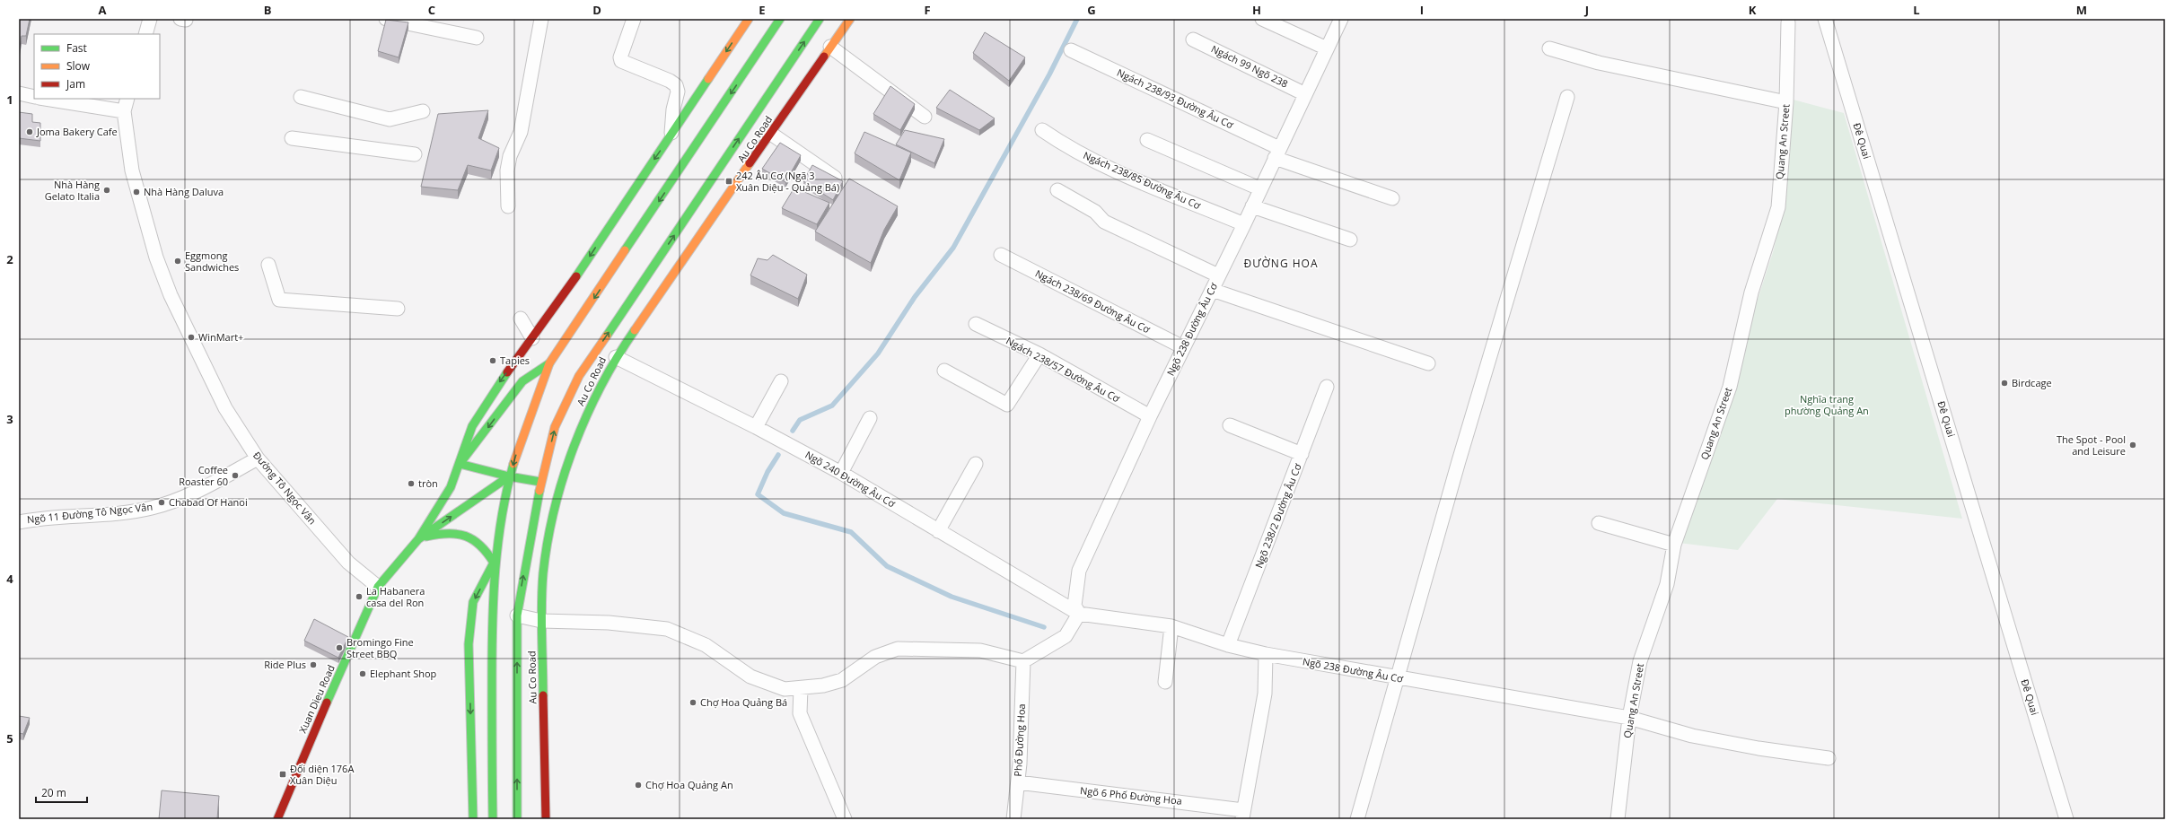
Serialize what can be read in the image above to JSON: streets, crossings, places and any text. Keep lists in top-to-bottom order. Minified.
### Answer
{"streets":{"main road":["Au Co Road","Xuan Dieu Road"],"street":["Ngách 99 Ngõ 238","Ngách 238/93 Đường Âu Cơ","Đê Quai","Quang An Street","Ngách 238/85 Đường Âu Cơ","Ngách 238/69 Đường Âu Cơ","Ngõ 238 Đường Âu Cơ","Ngách 238/57 Đường Âu Cơ","Ngõ 240 Đường Âu Cơ","Đường Tô Ngọc Vân","Ngõ 11 Đường Tô Ngọc Vân","Ngõ 238/2 Đường Âu Cơ","Phố Đường Hoa","Ngõ 6 Phố Đường Hoa"]},"crossings":[["Ngách 99 Ngõ 238","Ngõ 238 Đường Âu Cơ"],["Ngách 238/93 Đường Âu Cơ","Ngõ 238 Đường Âu Cơ"],["Au Co Road","Ngõ 240 Đường Âu Cơ"],["Quang An Street","Ngõ 238 Đường Âu Cơ"],["Ngách 238/85 Đường Âu Cơ","Ngõ 238 Đường Âu Cơ"],["Ngách 238/69 Đường Âu Cơ","Ngõ 238 Đường Âu Cơ"],["Ngõ 238 Đường Âu Cơ","Ngách 238/57 Đường Âu Cơ"],["Ngõ 238 Đường Âu Cơ","Ngõ 240 Đường Âu Cơ"],["Ngõ 238 Đường Âu Cơ","Ngõ 238/2 Đường Âu Cơ"],["Đường Tô Ngọc Vân","Ngõ 11 Đường Tô Ngọc Vân"],["Đường Tô Ngọc Vân","Xuan Dieu Road"],["Phố Đường Hoa","Ngõ 6 Phố Đường Hoa"]],"districts":["ĐƯỜNG HOA"],"parks":["Nghĩa trang phường Quảng An"],"places":{"other":["Joma Bakery Cafe","Nhà Hàng Gelato Italia","Nhà Hàng Daluva","Eggmong Sandwiches","WinMart+","Tapies","Birdcage","The Spot - Pool and Leisure","Coffee Roaster 60","tròn","Chabad Of Hanoi","La Habanera casa del Ron","Bromingo Fine Street BBQ","Ride Plus","Elephant Shop","Chợ Hoa Quảng Bá","Chợ Hoa Quảng An"],"transit":["242 Âu Cơ (Ngã 3 Xuân Diệu - Quảng Bá)","Đối diện 176A Xuân Diệu"]},"legend":["Fast","Slow","Jam"],"scale_bar":"20 m","grid":{"columns":["A","B","C","D","E","F","G","H","I","J","K","L","M"],"rows":["1","2","3","4","5"]}}
